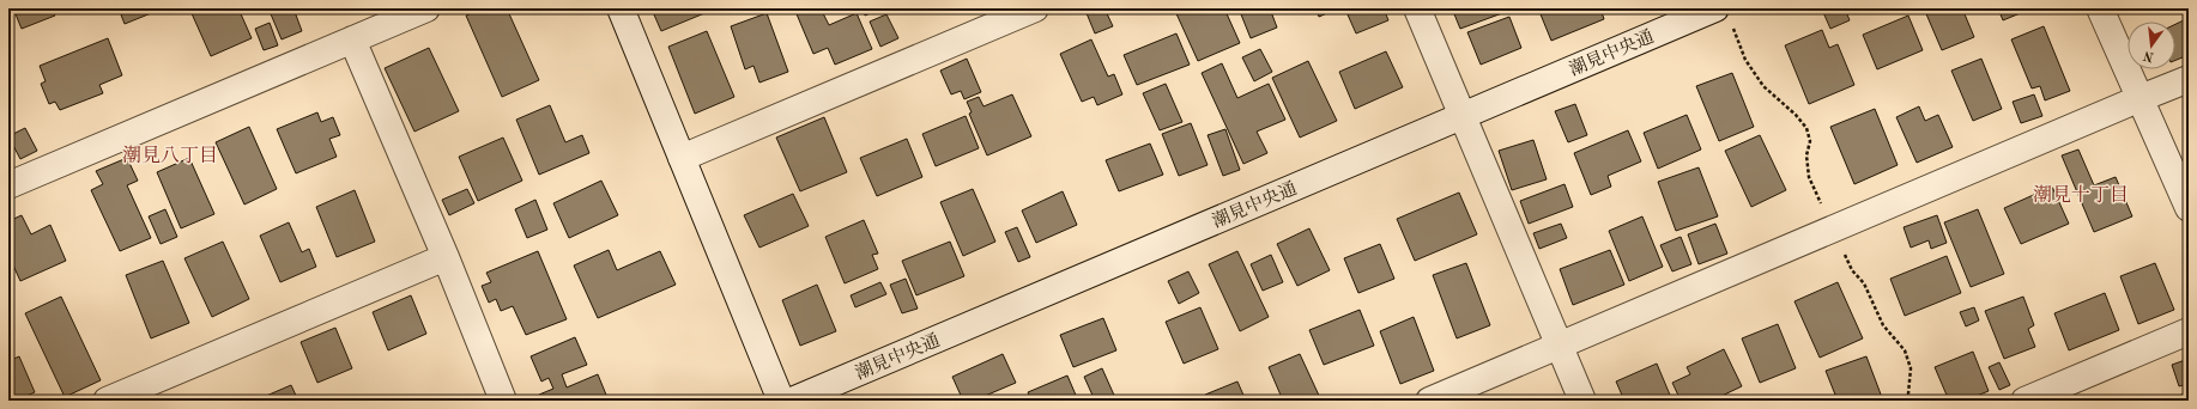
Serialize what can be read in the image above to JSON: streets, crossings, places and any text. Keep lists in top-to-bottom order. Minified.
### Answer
{"streets":{"street":["潮見中央通"]},"districts":["潮見八丁目","潮見十丁目"],"north":"bottom"}
